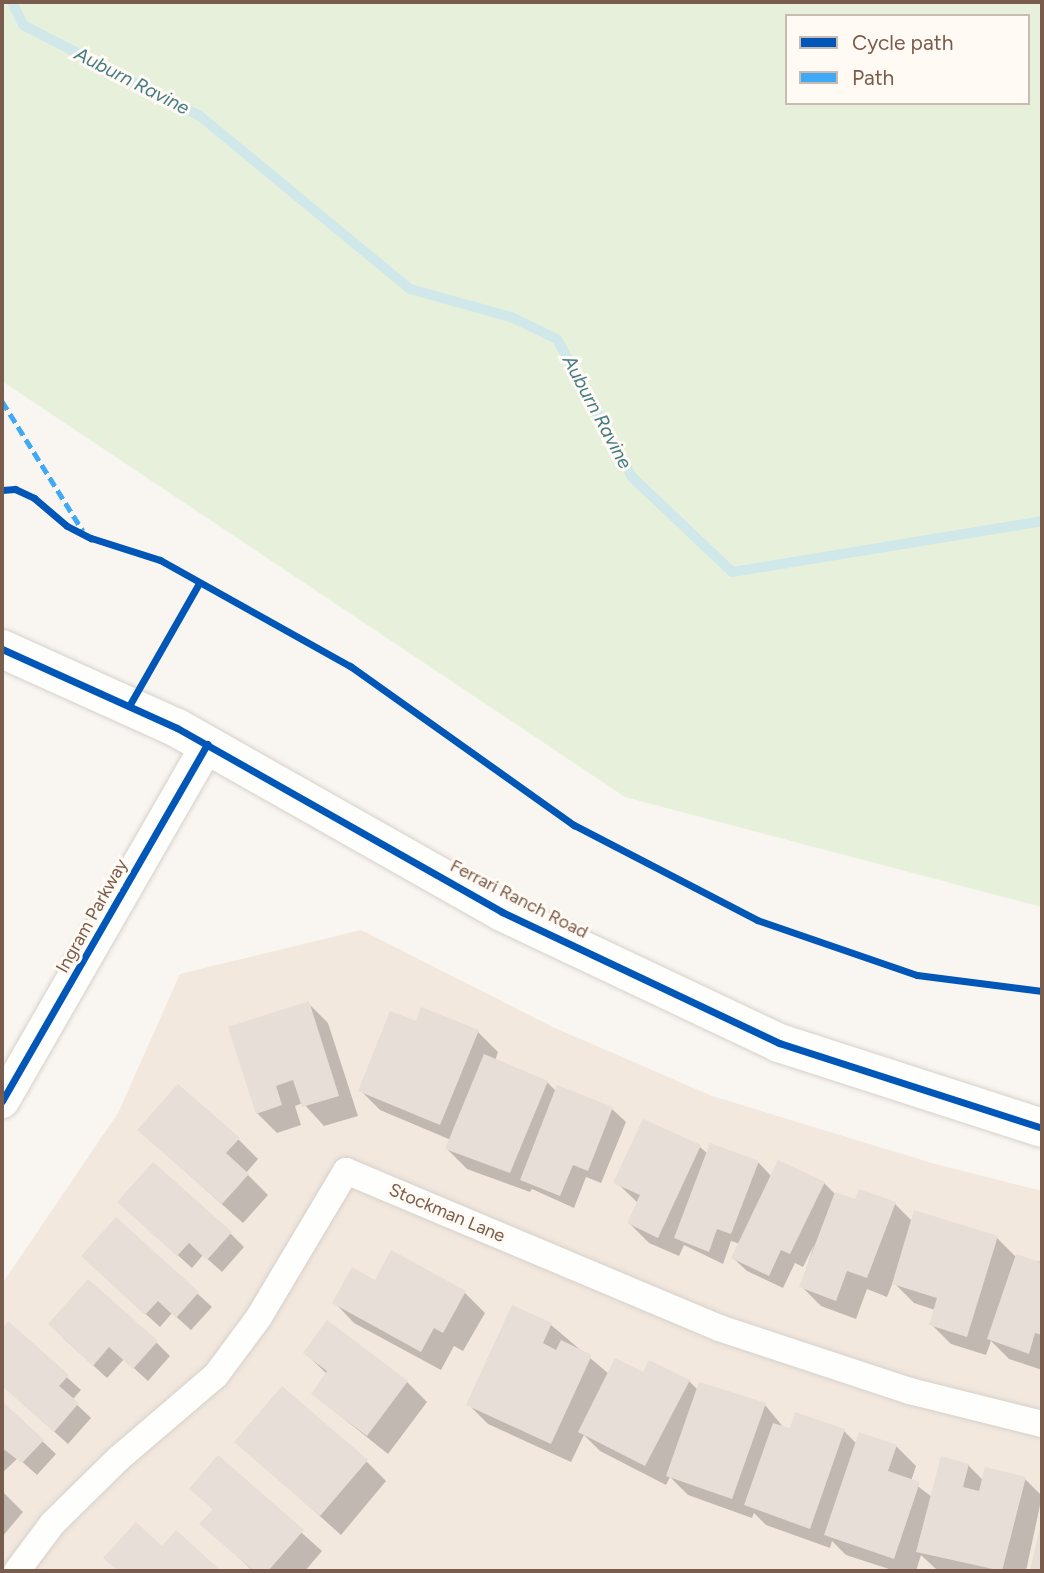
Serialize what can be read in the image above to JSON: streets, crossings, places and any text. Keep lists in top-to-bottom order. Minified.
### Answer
{"streets":{"main road":["Ferrari Ranch Road"],"street":["Ingram Parkway","Stockman Lane"]},"crossings":[["Ferrari Ranch Road","Ingram Parkway"]],"water":["Auburn Ravine"],"legend":["Cycle path","Path"]}
